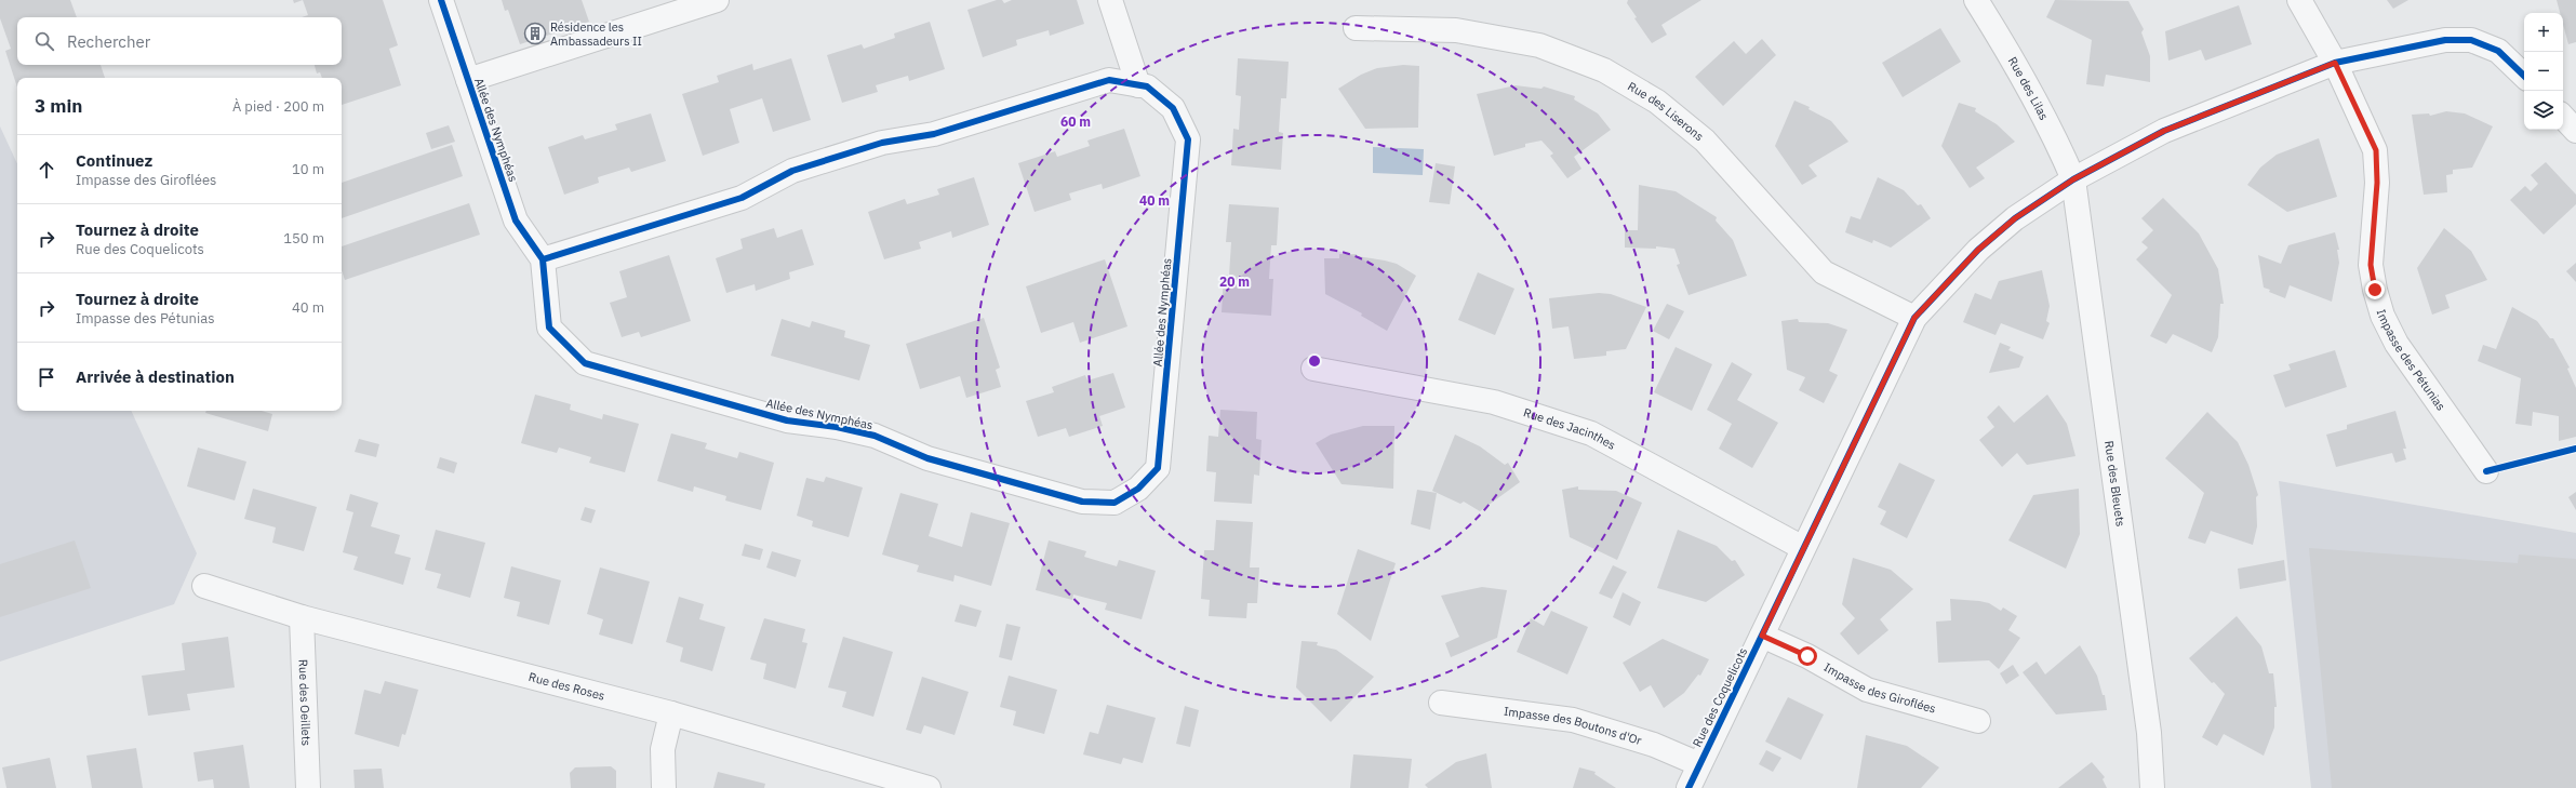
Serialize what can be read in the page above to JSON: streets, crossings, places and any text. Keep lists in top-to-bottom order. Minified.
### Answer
{"streets":{"street":["Rue des Lilas","Rue des Liserons","Allée des Nymphéas","Impasse des Pétunias","Rue des Jacinthes","Rue des Bleuets","Rue des Roses","Impasse des Giroflées","Rue des Coquelicots","Rue des Oeillets","Impasse des Boutons d'Or"]},"crossings":[["Rue des Lilas","Rue des Bleuets"],["Rue des Lilas","Rue des Coquelicots"],["Rue des Liserons","Rue des Coquelicots"],["Impasse des Pétunias","Rue des Coquelicots"],["Rue des Jacinthes","Rue des Coquelicots"],["Rue des Bleuets","Rue des Coquelicots"],["Rue des Roses","Rue des Oeillets"],["Impasse des Giroflées","Rue des Coquelicots"],["Rue des Coquelicots","Impasse des Boutons d'Or"]],"places":{"building":["Résidence les Ambassadeurs II"]},"page":{"map_buttons":["+","−"],"search":"Rechercher","heading":["3 min","À pied · 200 m"],"list":[["Continuez","Impasse des Giroflées","10 m"],["Tournez à droite","Rue des Coquelicots","150 m"],["Tournez à droite","Impasse des Pétunias","40 m"],"Arrivée à destination"]},"rings":["60 m","40 m","20 m"]}
